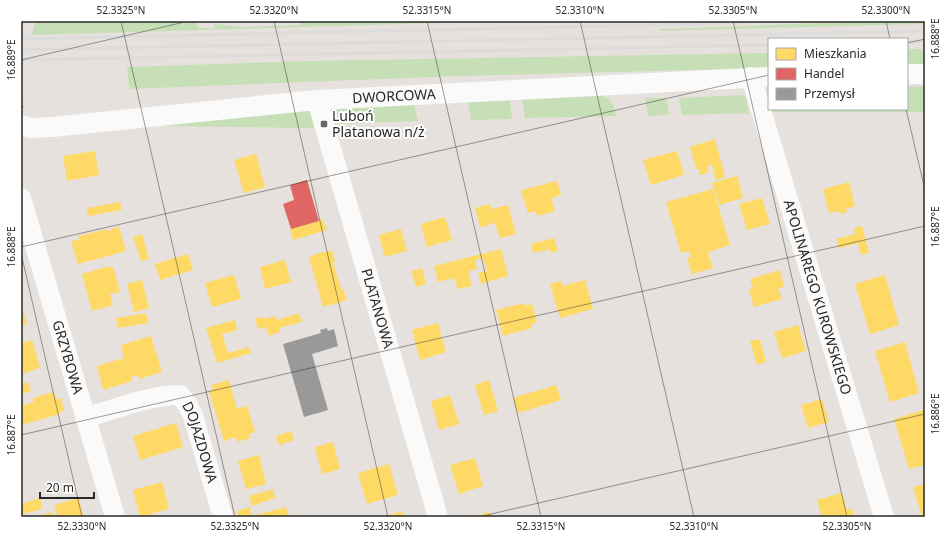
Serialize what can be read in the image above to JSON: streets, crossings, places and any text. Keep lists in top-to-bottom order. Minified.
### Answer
{"streets":{"street":["DWORCOWA","APOLINAREGO KUROWSKIEGO","PLATANOWA","GRZYBOWA","DOJAZDOWA"]},"crossings":[["DWORCOWA","APOLINAREGO KUROWSKIEGO"],["DWORCOWA","PLATANOWA"],["GRZYBOWA","DOJAZDOWA"]],"places":{"transit":["Luboń Platanowa n/ż"]},"legend":["Mieszkania","Handel","Przemysł"],"scale_bar":"20 m","coordinates":["52.3325°N","52.3320°N","52.3315°N","52.3310°N","52.3305°N","52.3300°N","16.888°E","16.889°E","16.887°E","16.886°E","52.3330°N"]}
